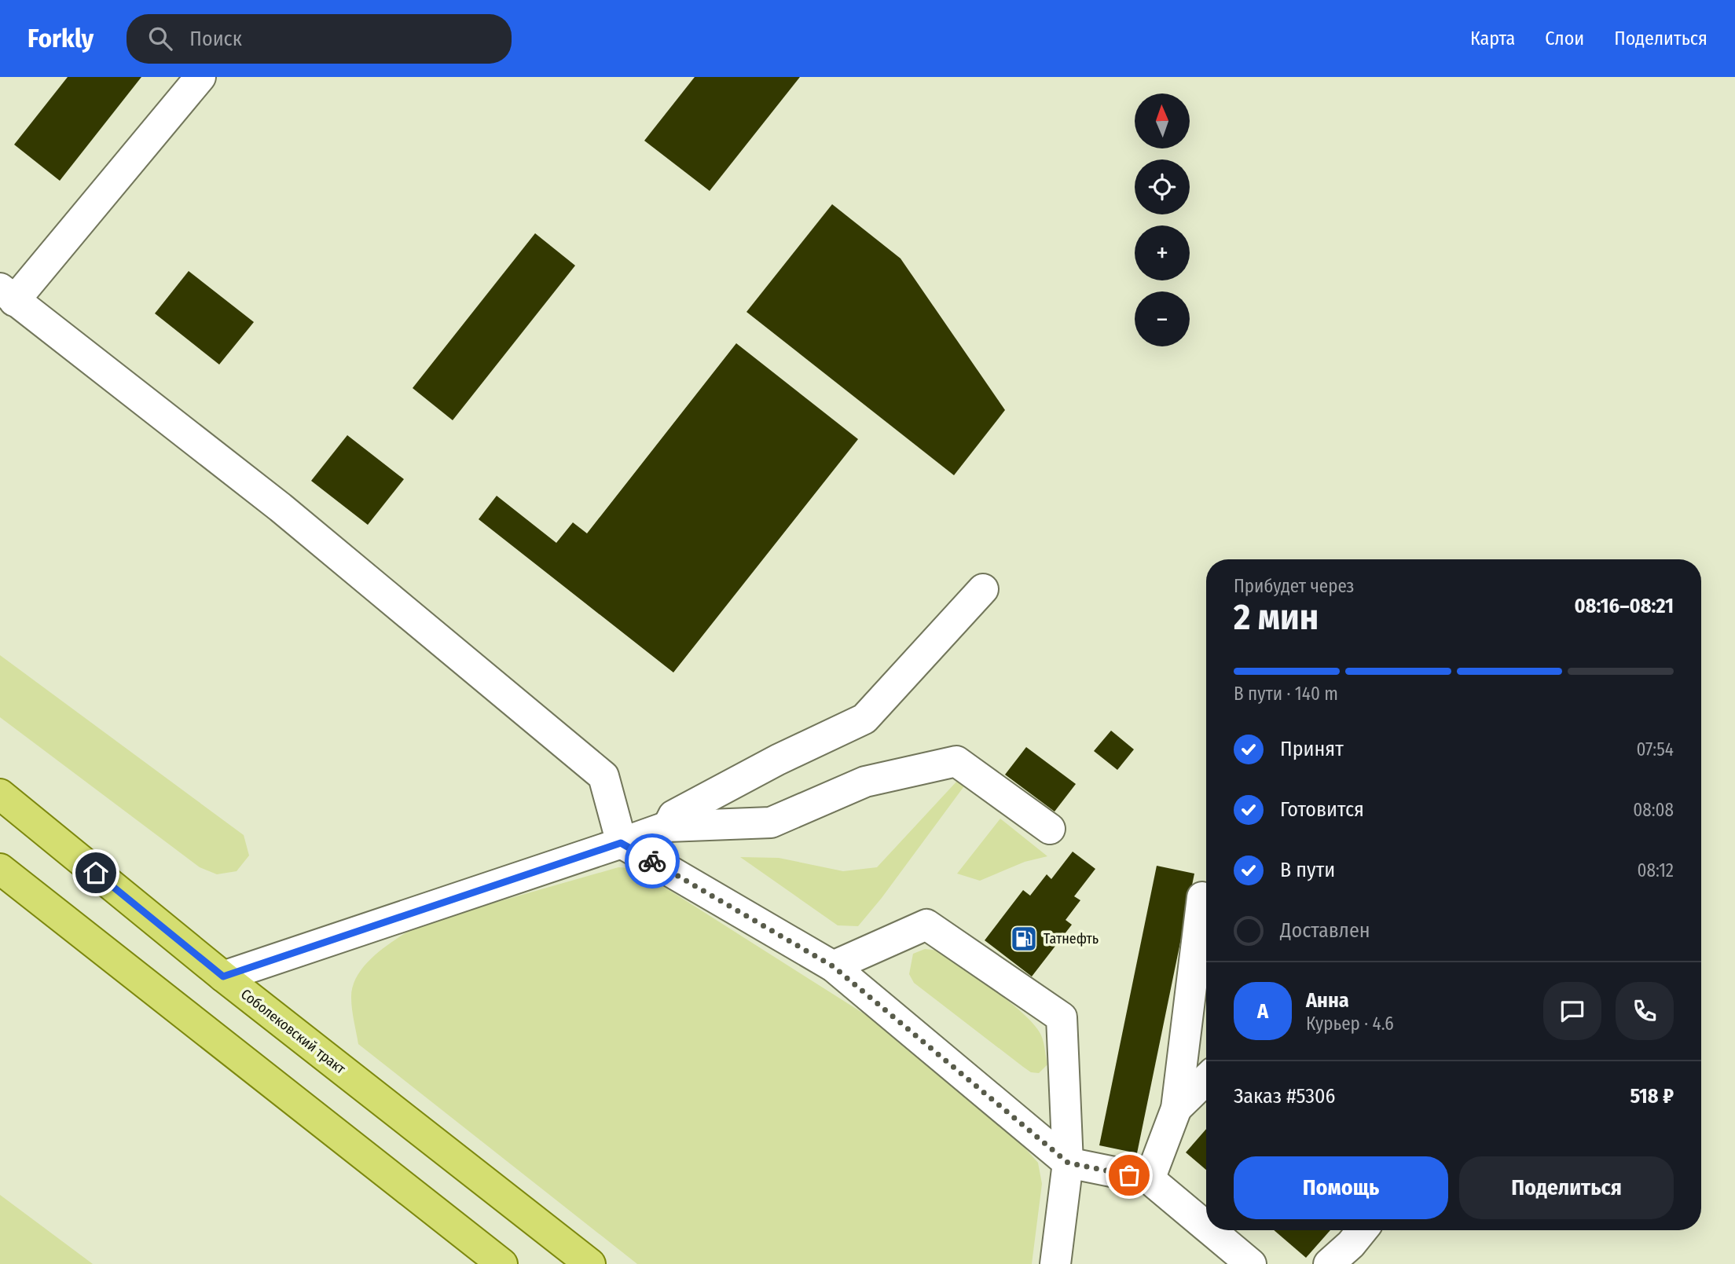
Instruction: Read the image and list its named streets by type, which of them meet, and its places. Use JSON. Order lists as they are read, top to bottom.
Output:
{
  "streets": {
    "main road": ["Соболековский тракт"]
  },
  "places": {
    "fuel station": ["Татнефть"]
  },
  "north": "top",
  "page": {
    "header": "Forkly",
    "search": "Поиск",
    "nav": ["Карта", "Слои", "Поделиться"],
    "map_buttons": ["+", "−"],
    "heading": ["2 мин", "Прибудет через", "08:16–08:21"],
    "panel": [
      "Анна",
      "Курьер · 4.6",
      "Заказ #5306",
      "518 ₽"
    ],
    "bar": "В пути · 140 m",
    "list": [
      ["Принят", "07:54"],
      ["Готовится", "08:08"],
      ["В пути", "08:12"],
      "Доставлен"
    ],
    "round": "А",
    "buttons": ["Помощь", "Поделиться"]
  }
}
